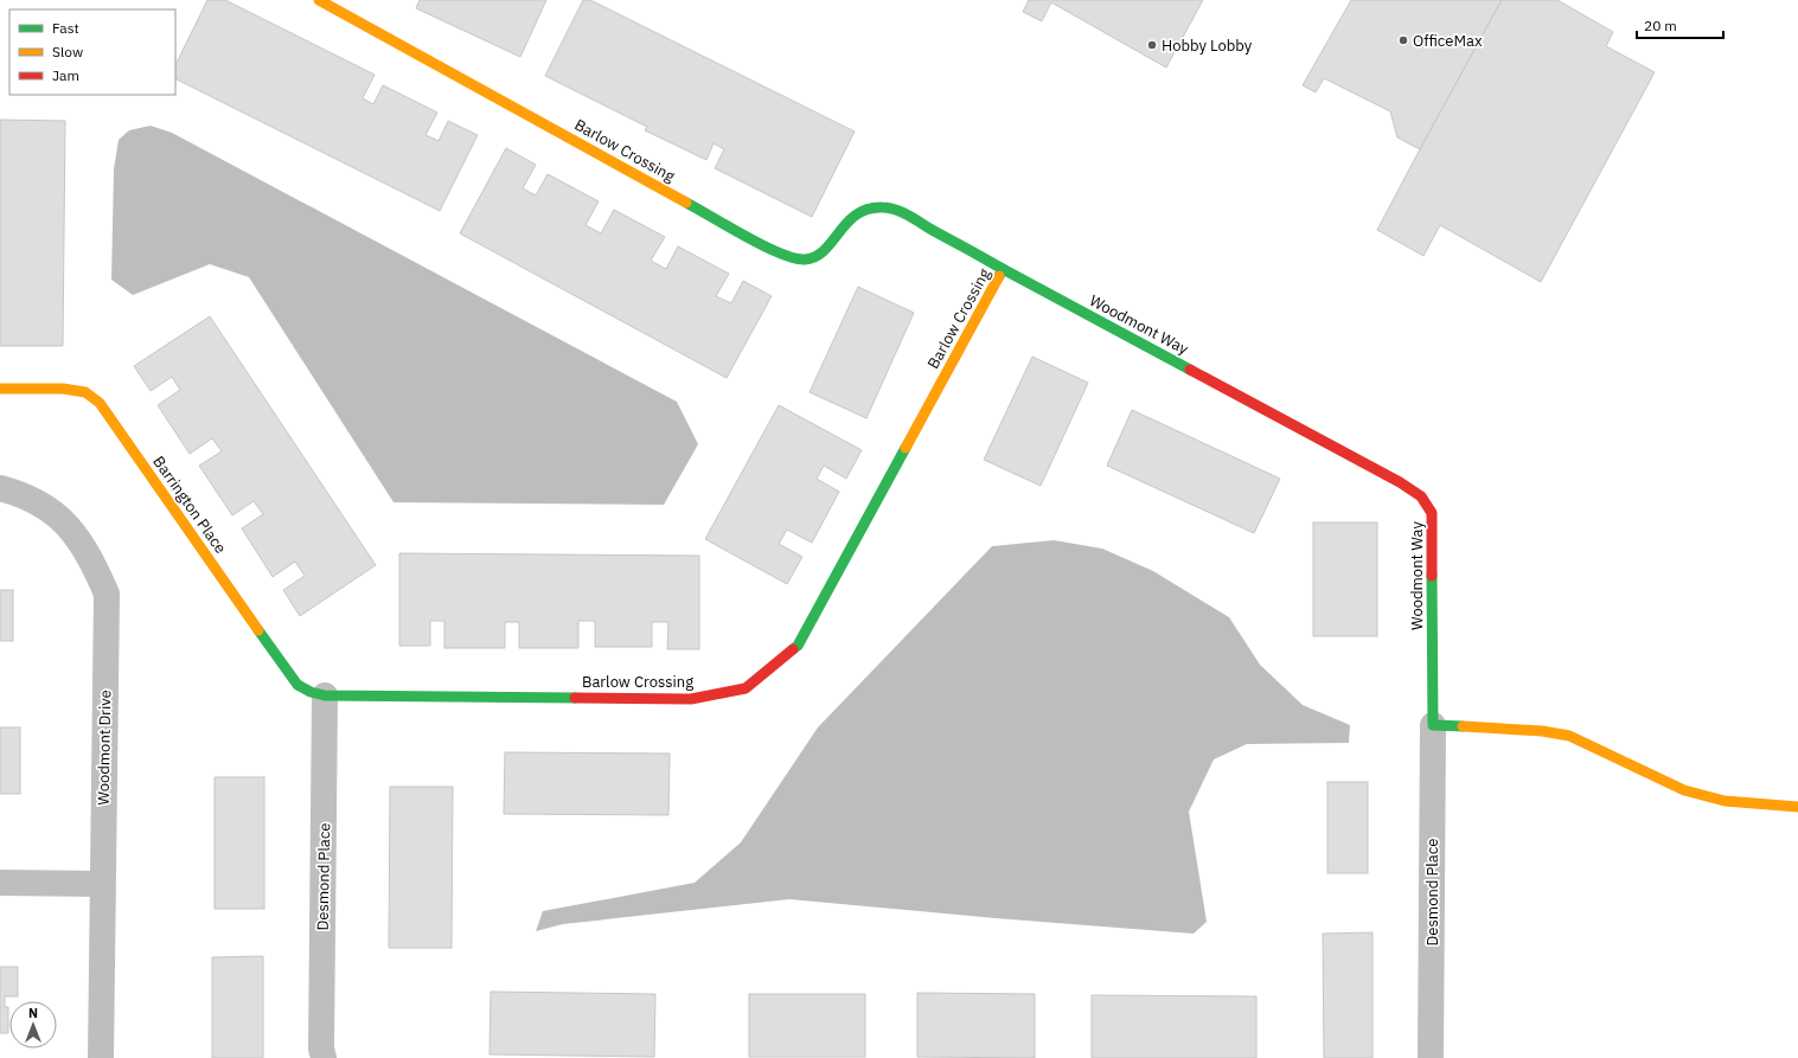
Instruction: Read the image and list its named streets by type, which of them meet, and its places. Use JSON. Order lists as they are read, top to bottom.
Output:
{
  "streets": {
    "street": [
      "Barlow Crossing",
      "Woodmont Way",
      "Barrington Place",
      "Woodmont Drive",
      "Desmond Place"
    ]
  },
  "crossings": [
    ["Barlow Crossing", "Woodmont Way"],
    ["Barlow Crossing", "Barrington Place"],
    ["Barlow Crossing", "Desmond Place"],
    ["Woodmont Way", "Desmond Place"],
    ["Barrington Place", "Desmond Place"]
  ],
  "places": ["OfficeMax", "Hobby Lobby"],
  "legend": ["Fast", "Slow", "Jam"],
  "scale_bar": "20 m",
  "north": "top"
}
